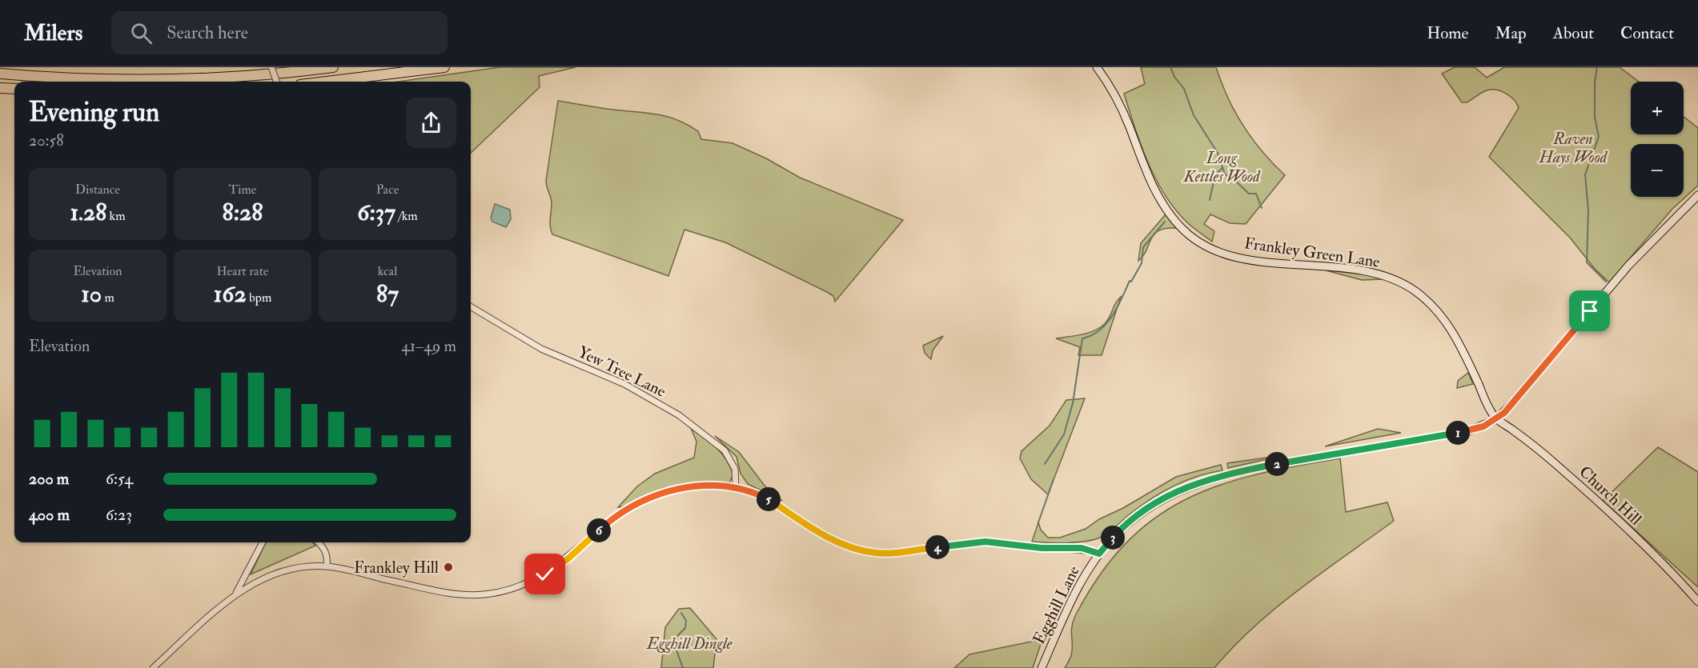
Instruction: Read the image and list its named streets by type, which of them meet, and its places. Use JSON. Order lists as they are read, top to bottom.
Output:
{
  "streets": {
    "street": [
      "Frankley Green Lane",
      "Yew Tree Lane",
      "Church Hill",
      "Egghill Lane"
    ]
  },
  "crossings": [
    ["Frankley Green Lane", "Church Hill"],
    ["Frankley Green Lane", "Egghill Lane"],
    ["Church Hill", "Egghill Lane"]
  ],
  "parks": ["Raven Hays Wood", "Long Kettles Wood", "Egghill Dingle"],
  "places": ["Frankley Hill"],
  "page": {
    "header": "Milers",
    "search": "Search here",
    "nav": [
      "Home",
      "Map",
      "About",
      "Contact"
    ],
    "map_buttons": ["+", "−"],
    "heading": ["Evening run", "20:58"],
    "stats": [
      ["Distance", "1.28 km"],
      ["Time", "8:28"],
      ["Pace", "6:37 /km"],
      ["Elevation", "10 m"],
      ["Heart rate", "162 bpm"],
      ["kcal", "87"]
    ],
    "chart": ["Elevation", "41–49 m"],
    "pins": [
      "1",
      "2",
      "5",
      "6",
      "3",
      "4"
    ],
    "list": [
      {
        "name": "200 m",
        "note": "6:54"
      },
      {
        "name": "400 m",
        "note": "6:23"
      }
    ]
  }
}
